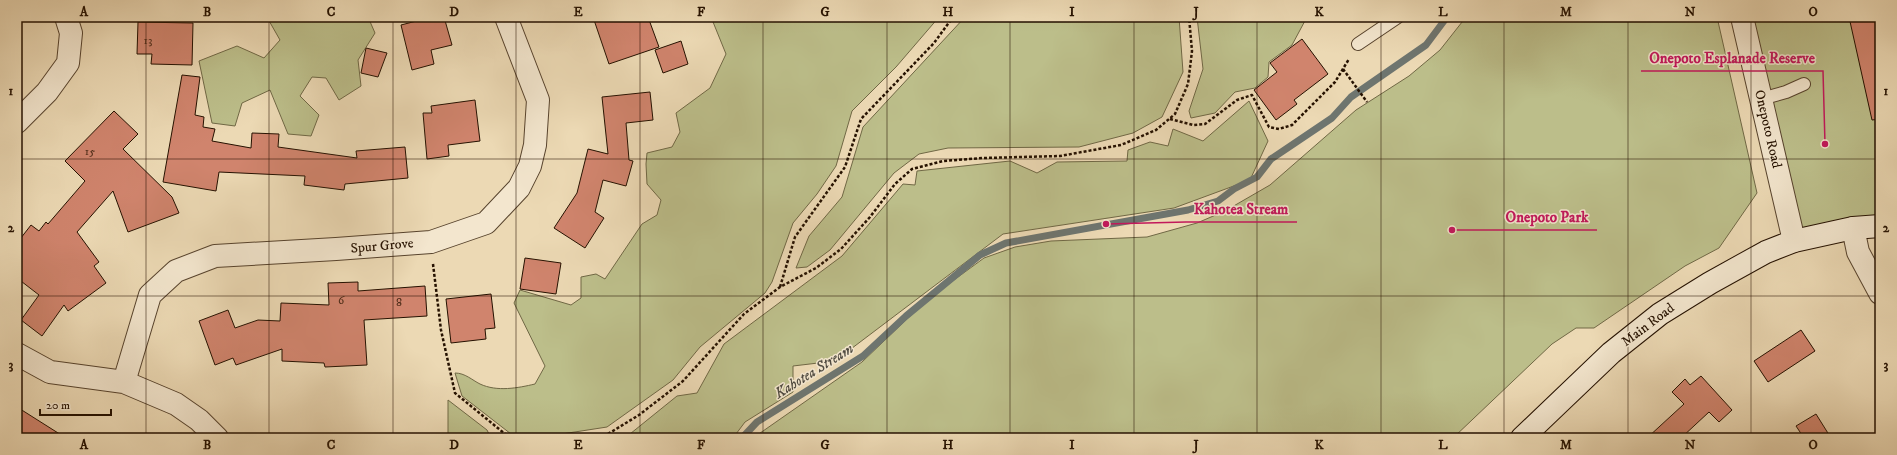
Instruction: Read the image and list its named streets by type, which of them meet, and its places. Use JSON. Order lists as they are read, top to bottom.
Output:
{
  "streets": {
    "street": ["Onepoto Road", "Spur Grove", "Main Road"]
  },
  "crossings": [
    ["Onepoto Road", "Main Road"]
  ],
  "water": ["Kahotea Stream"],
  "places": ["Onepoto Esplanade Reserve", "Kahotea Stream", "Onepoto Park"],
  "house_numbers": [
    "13",
    "15",
    "6",
    "8"
  ],
  "scale_bar": "20 m",
  "grid": {
    "columns": [
      "A",
      "B",
      "C",
      "D",
      "E",
      "F",
      "G",
      "H",
      "I",
      "J",
      "K",
      "L",
      "M",
      "N",
      "O"
    ],
    "rows": ["1", "2", "3"]
  }
}
